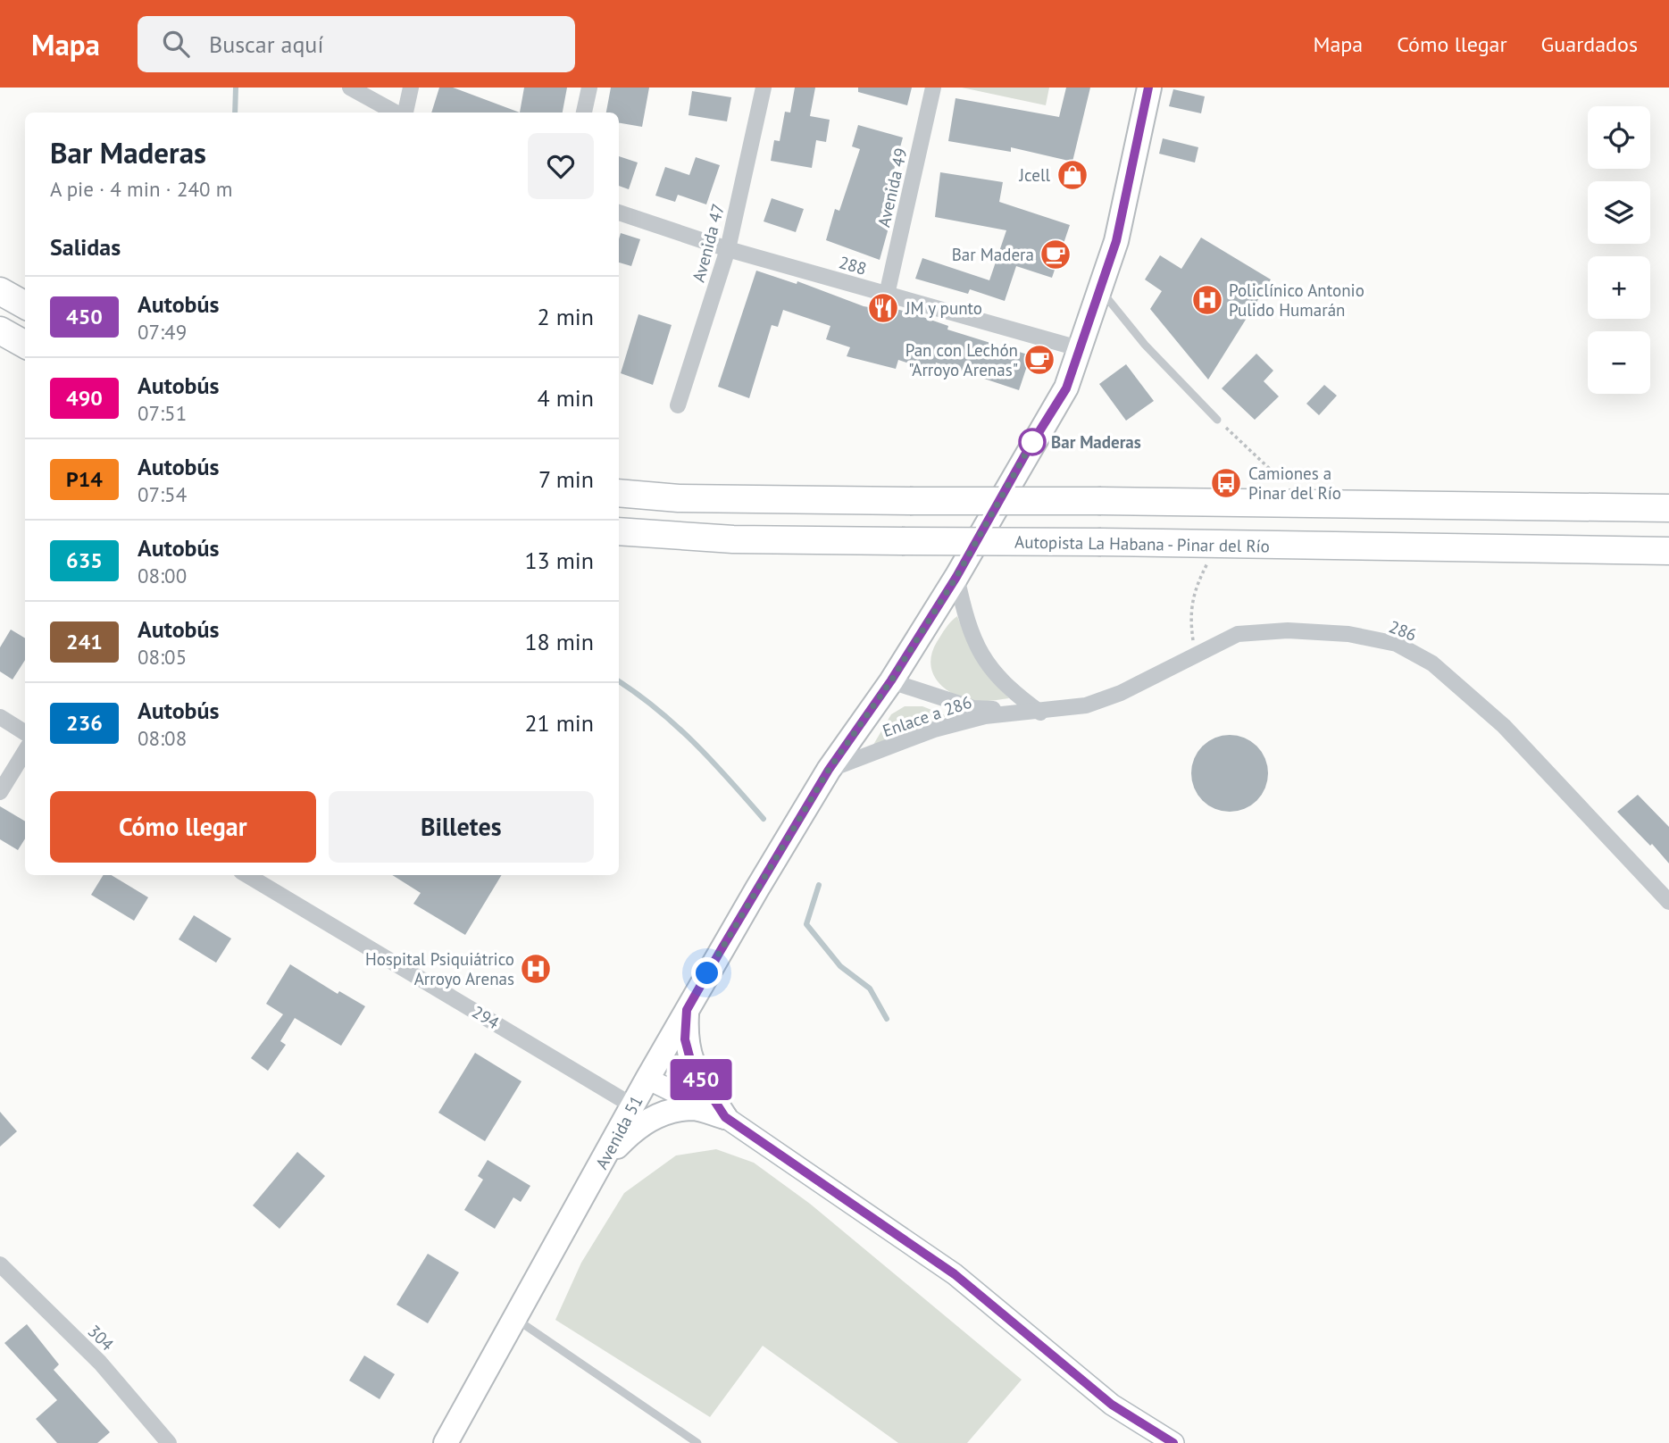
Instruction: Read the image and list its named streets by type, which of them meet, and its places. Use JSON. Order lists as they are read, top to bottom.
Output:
{
  "streets": {
    "highway": ["Autopista La Habana - Pinar del Río"],
    "main road": ["Avenida 51"],
    "street": [
      "Avenida 49",
      "Avenida 47",
      "288",
      "286",
      "Enlace a 286",
      "294",
      "304"
    ]
  },
  "crossings": [
    ["Avenida 49", "288"],
    ["Avenida 47", "288"],
    ["288", "Avenida 51"],
    ["286", "Enlace a 286"],
    ["Enlace a 286", "Avenida 51"],
    ["294", "Avenida 51"]
  ],
  "places": {
    "shop": ["Jcell"],
    "cafe": ["Bar Madera", "Pan con Lechón \"Arroyo Arenas\""],
    "hospital": ["Policlínico Antonio Pulido Humarán", "Hospital Psiquiátrico Arroyo Arenas"],
    "restaurant": ["JM y punto"],
    "other": ["Bar Maderas"],
    "bus stop": ["Camiones a Pinar del Río"]
  },
  "lines": ["bus line 450"],
  "page": {
    "header": "Mapa",
    "search": "Buscar aquí",
    "nav": ["Mapa", "Cómo llegar", "Guardados"],
    "on_map": "450",
    "map_buttons": ["+", "−"],
    "heading": [
      ["Bar Maderas", "A pie · 4 min · 240 m"],
      "Salidas"
    ],
    "list": [
      {
        "mark": "450",
        "name": "Autobús",
        "note": "07:49",
        "value": "2 min"
      },
      {
        "mark": "490",
        "name": "Autobús",
        "note": "07:51",
        "value": "4 min"
      },
      {
        "mark": "P14",
        "name": "Autobús",
        "note": "07:54",
        "value": "7 min"
      },
      {
        "mark": "635",
        "name": "Autobús",
        "note": "08:00",
        "value": "13 min"
      },
      {
        "mark": "241",
        "name": "Autobús",
        "note": "08:05",
        "value": "18 min"
      },
      {
        "mark": "236",
        "name": "Autobús",
        "note": "08:08",
        "value": "21 min"
      }
    ],
    "buttons": ["Cómo llegar", "Billetes"]
  }
}
